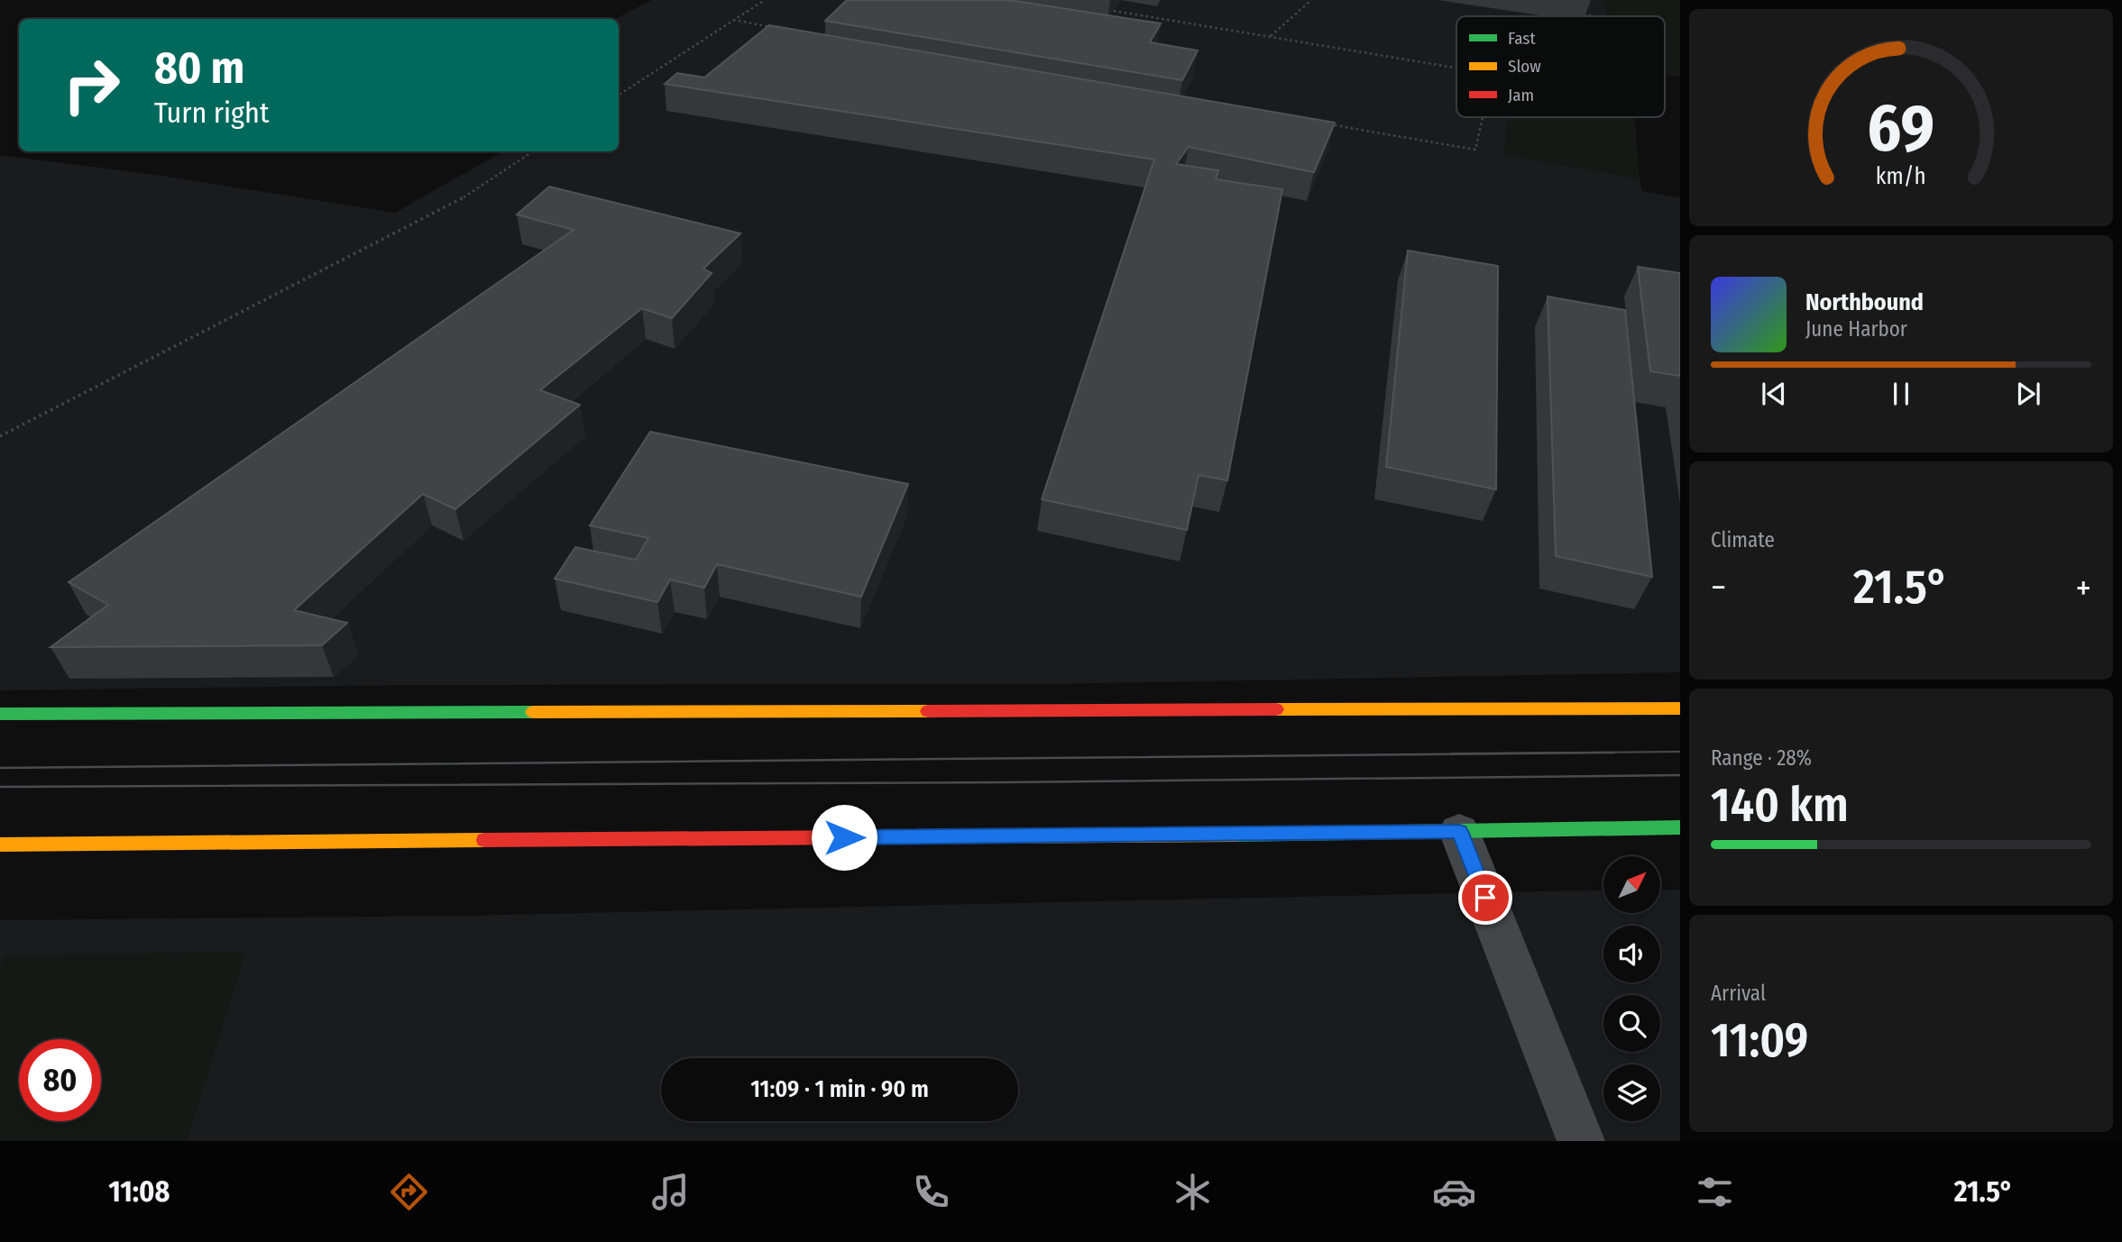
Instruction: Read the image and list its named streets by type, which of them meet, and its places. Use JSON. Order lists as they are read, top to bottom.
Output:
{
  "legend": ["Fast", "Slow", "Jam"],
  "north": "top right",
  "page": {
    "turn": ["80 m", "Turn right"],
    "song": ["Northbound", "June Harbor"],
    "tile": [
      "Climate",
      ["Range · 28%", "140 km"],
      ["Arrival", "11:09"]
    ],
    "heat": ["−", "21.5°", "+"],
    "limit": "80",
    "trip": "11:09 · 1 min · 90 m",
    "tabs": ["11:08", "21.5°"],
    "gauge": ["69", "km/h"]
  }
}
